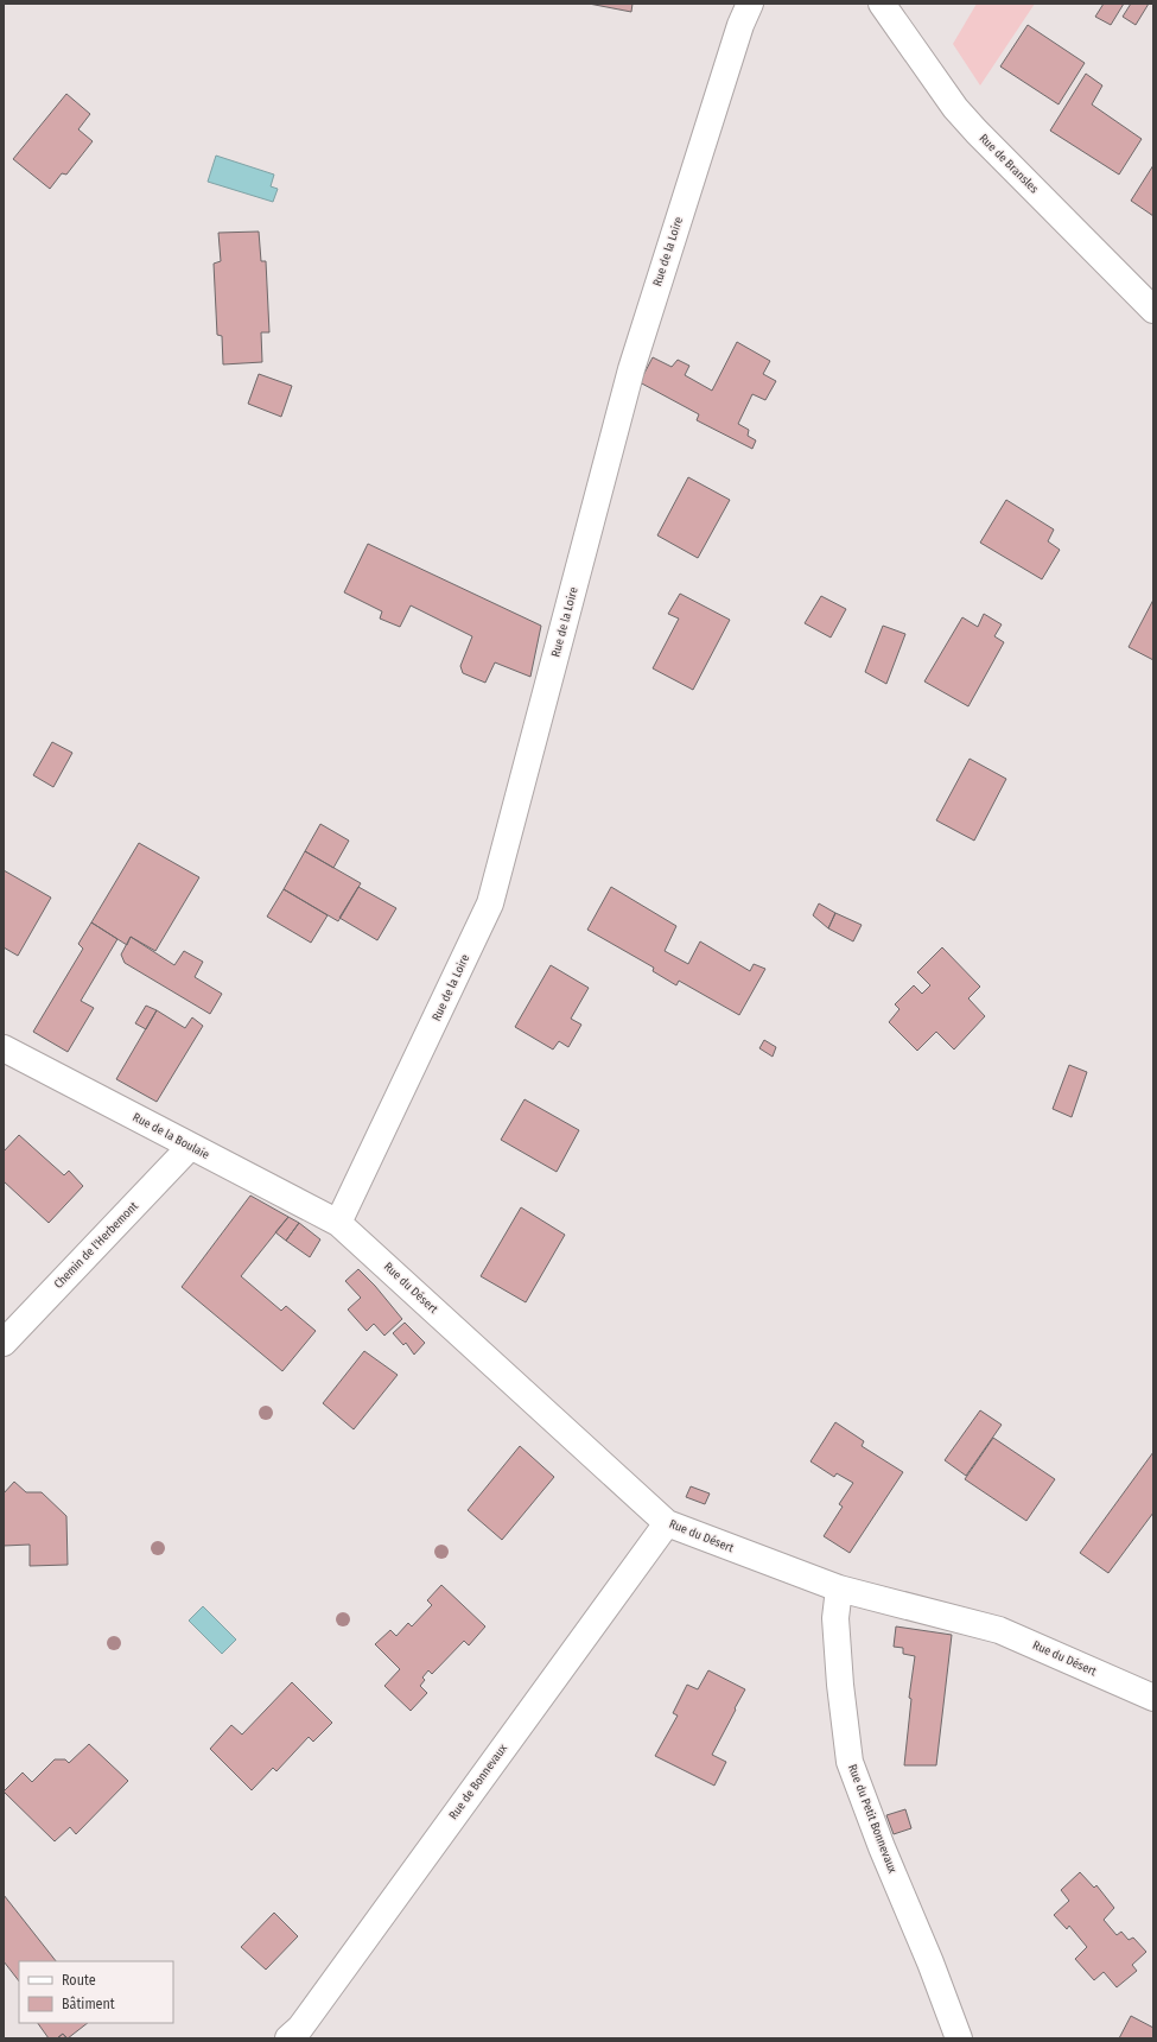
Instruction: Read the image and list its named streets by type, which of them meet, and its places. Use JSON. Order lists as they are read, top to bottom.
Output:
{
  "streets": {
    "street": [
      "Rue de Bransles",
      "Rue de la Loire",
      "Rue de la Boulaie",
      "Chemin de l'Herbemont",
      "Rue du Désert",
      "Rue de Bonnevaux",
      "Rue du Petit Bonnevaux"
    ]
  },
  "crossings": [
    ["Rue de la Loire", "Rue de la Boulaie"],
    ["Rue de la Loire", "Rue du Désert"],
    ["Rue de la Boulaie", "Chemin de l'Herbemont"],
    ["Rue de la Boulaie", "Rue du Désert"],
    ["Rue du Désert", "Rue de Bonnevaux"],
    ["Rue du Désert", "Rue du Petit Bonnevaux"]
  ],
  "legend": ["Route", "Bâtiment"]
}
